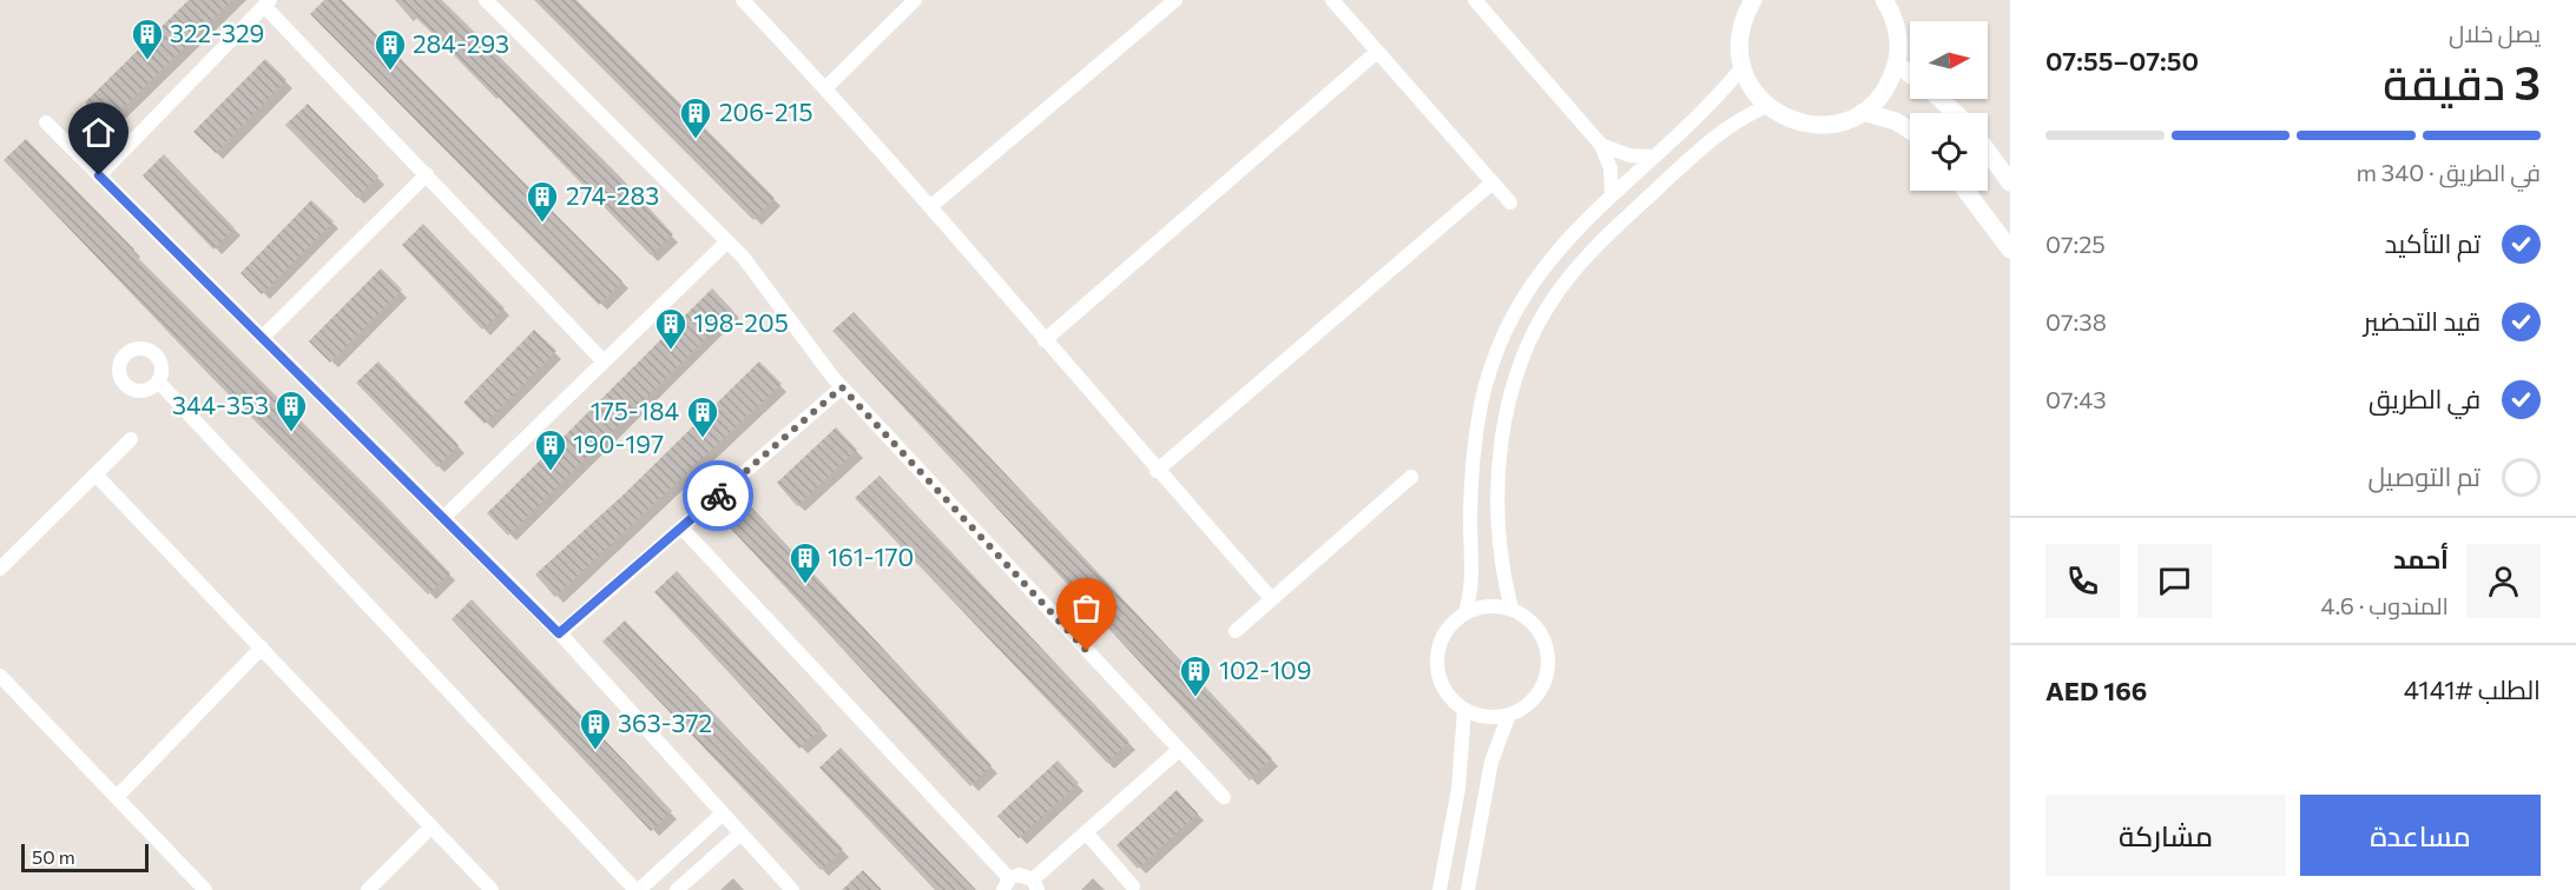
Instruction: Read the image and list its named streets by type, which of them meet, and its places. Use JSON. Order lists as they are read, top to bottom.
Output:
{
  "places": {
    "building": [
      "322-329",
      "284-293",
      "206-215",
      "274-283",
      "198-205",
      "344-353",
      "175-184",
      "190-197",
      "161-170",
      "102-109",
      "363-372"
    ]
  },
  "scale_bar": "50 m",
  "north": "right",
  "page": {
    "heading": ["3 دقيقة", "يصل خلال", "07:50–07:55"],
    "panel": [
      "أحمد",
      "المندوب · 4.6",
      "الطلب #4141",
      "AED 166"
    ],
    "bar": "في الطريق · 340 m",
    "list": [
      ["تم التأكيد", "07:25"],
      ["قيد التحضير", "07:38"],
      ["في الطريق", "07:43"],
      "تم التوصيل"
    ],
    "buttons": ["مساعدة", "مشاركة"],
    "scale": "50 m"
  }
}
